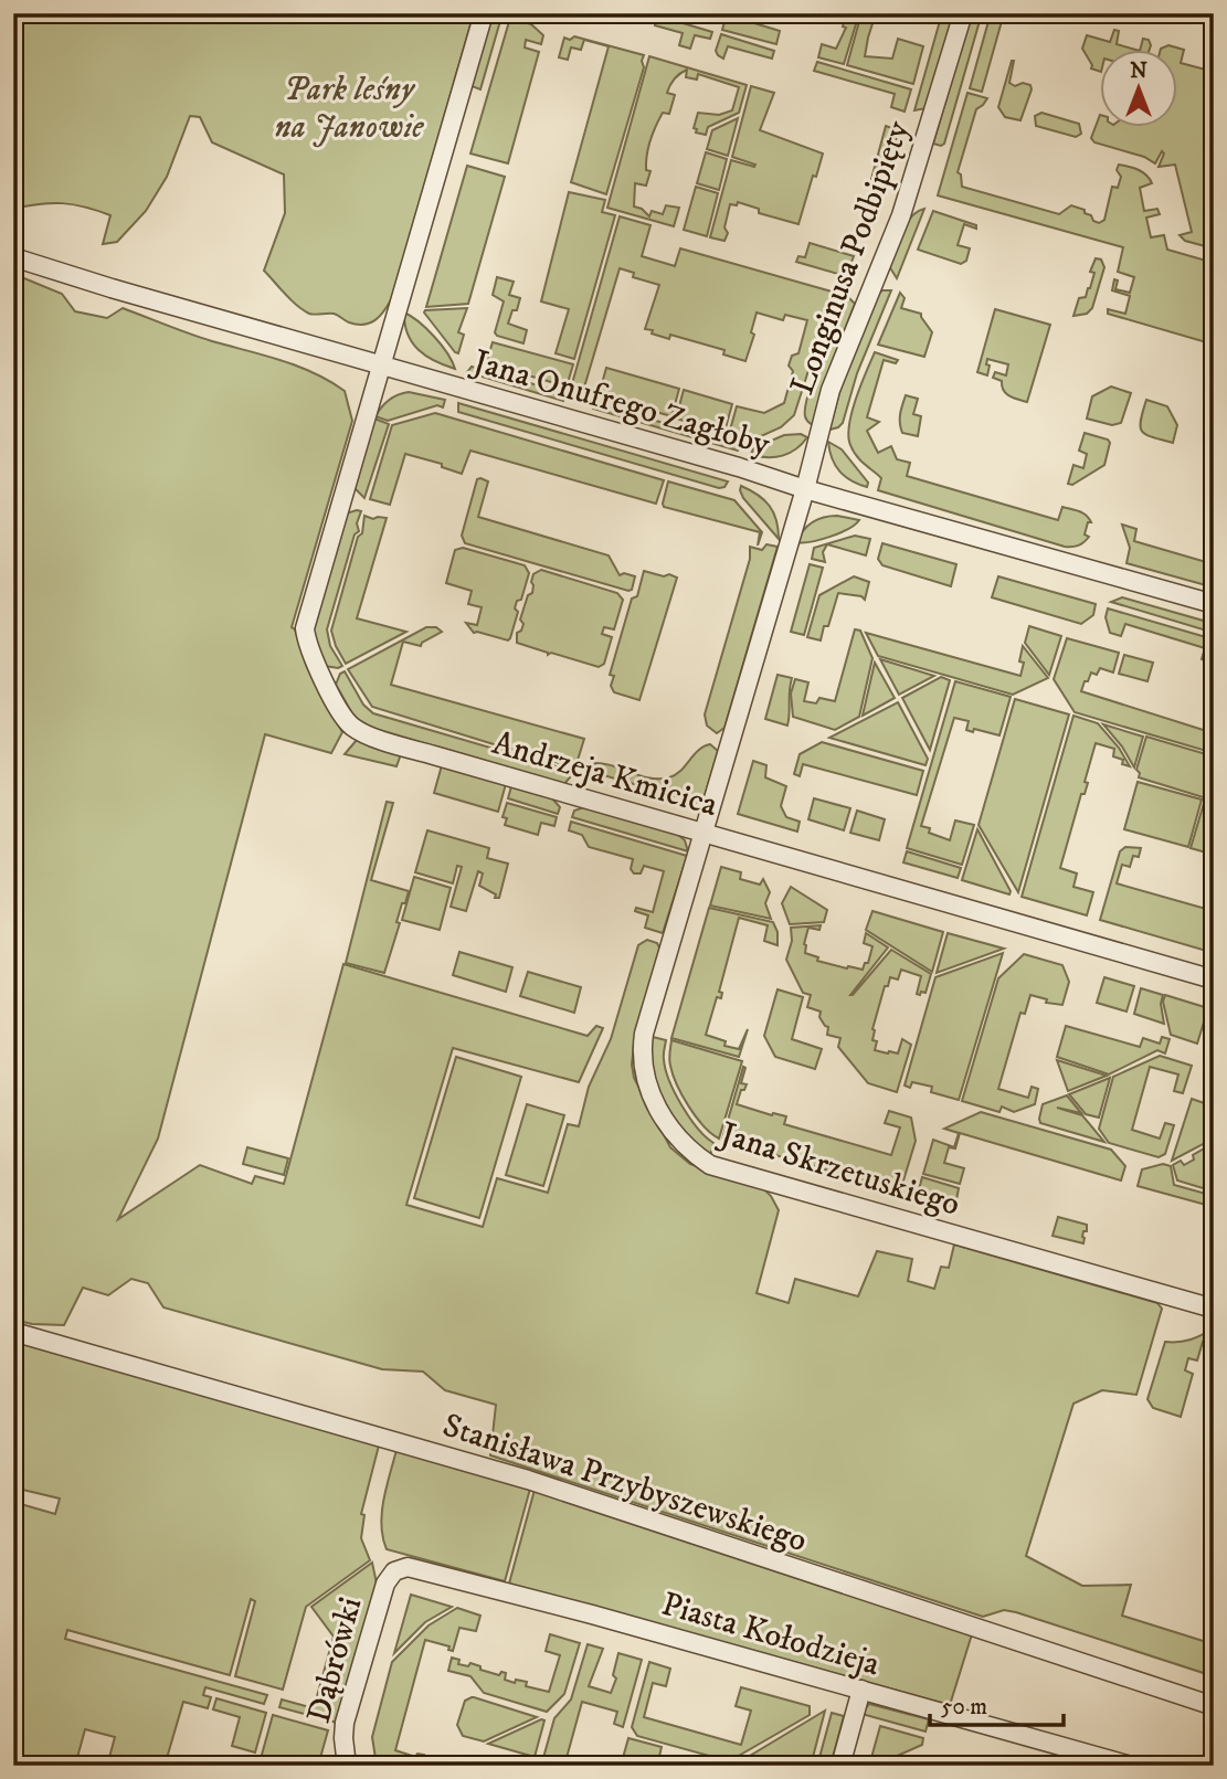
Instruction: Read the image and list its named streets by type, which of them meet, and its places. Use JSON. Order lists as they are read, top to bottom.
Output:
{
  "streets": {
    "street": [
      "Longinusa Podbipięty",
      "Jana Onufrego Zagłoby",
      "Andrzeja Kmicica",
      "Jana Skrzetuskiego",
      "Stanisława Przybyszewskiego",
      "Piasta Kołodzieja",
      "Dąbrówki"
    ]
  },
  "crossings": [
    ["Longinusa Podbipięty", "Jana Onufrego Zagłoby"],
    ["Longinusa Podbipięty", "Andrzeja Kmicica"],
    ["Longinusa Podbipięty", "Jana Skrzetuskiego"],
    ["Jana Onufrego Zagłoby", "Andrzeja Kmicica"],
    ["Andrzeja Kmicica", "Jana Skrzetuskiego"],
    ["Piasta Kołodzieja", "Dąbrówki"]
  ],
  "parks": ["Park leśny na Janowie"],
  "scale_bar": "50 m",
  "north": "top"
}
